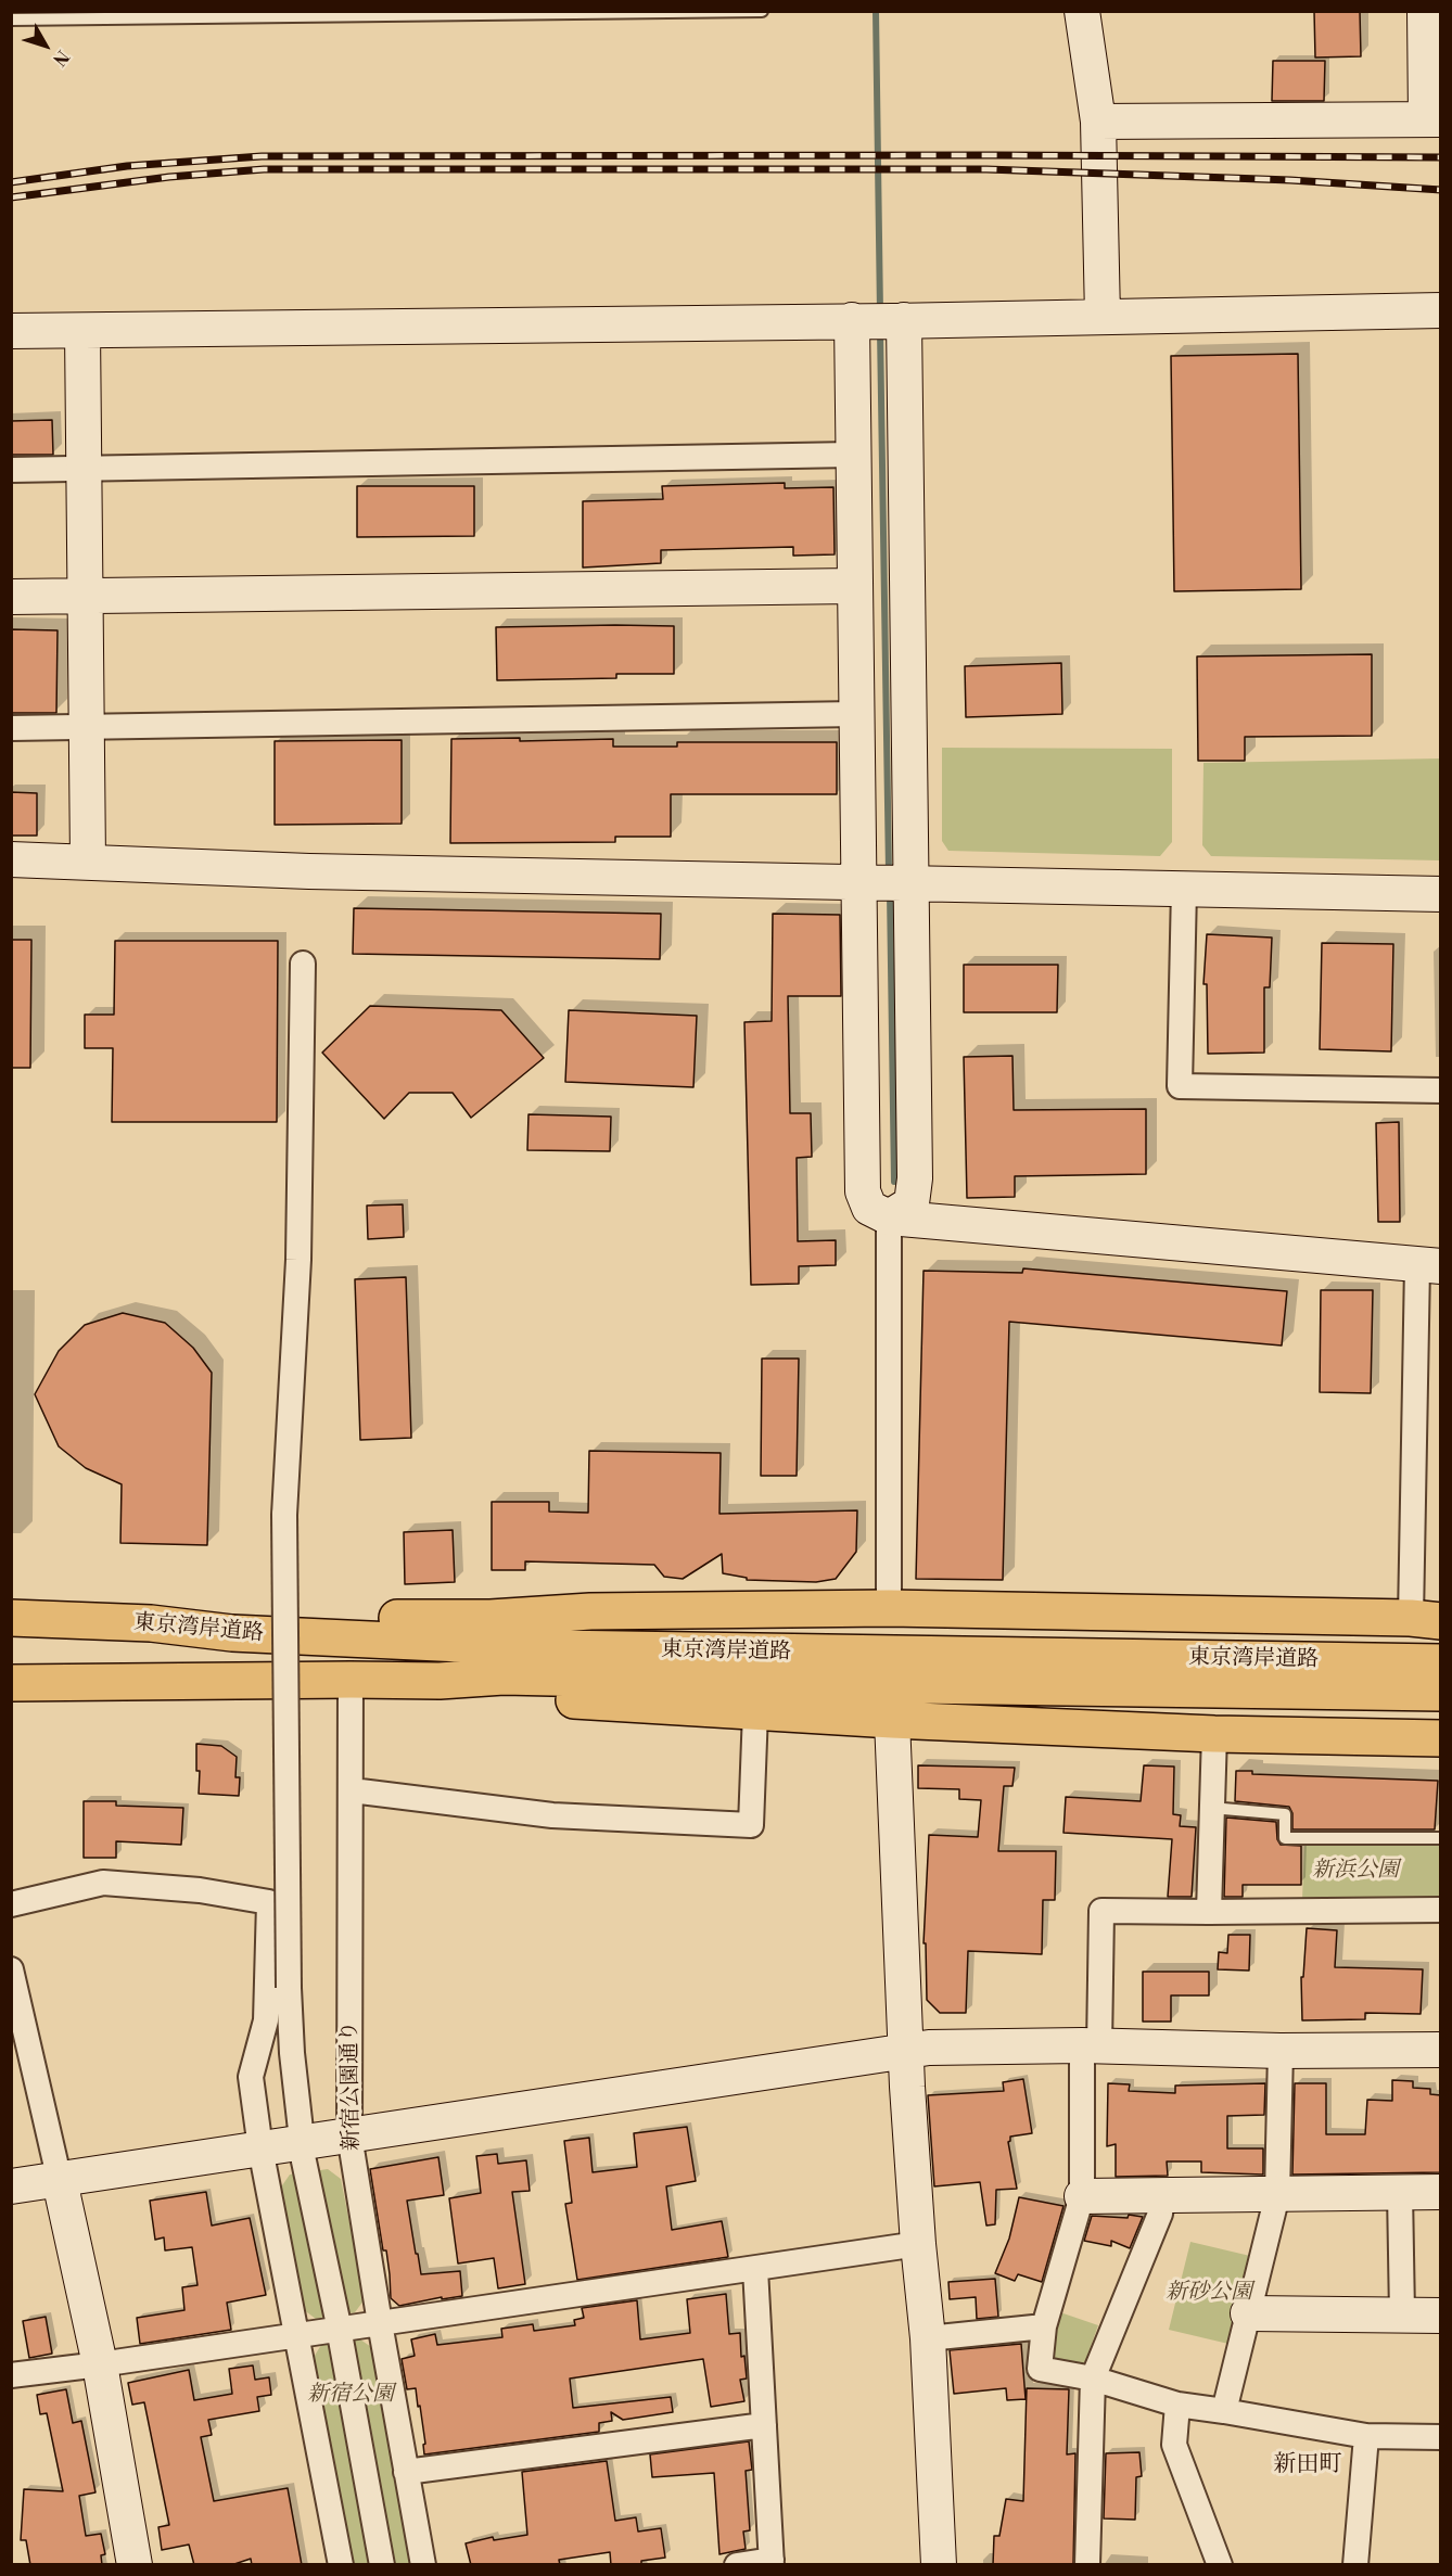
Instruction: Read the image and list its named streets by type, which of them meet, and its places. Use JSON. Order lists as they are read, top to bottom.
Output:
{
  "streets": {
    "highway": ["東京湾岸道路"],
    "street": ["新宿公園通り"]
  },
  "crossings": [
    ["東京湾岸道路", "新宿公園通り"]
  ],
  "districts": ["新田町"],
  "parks": ["新浜公園", "新砂公園", "新宿公園"],
  "north": "bottom right"
}
